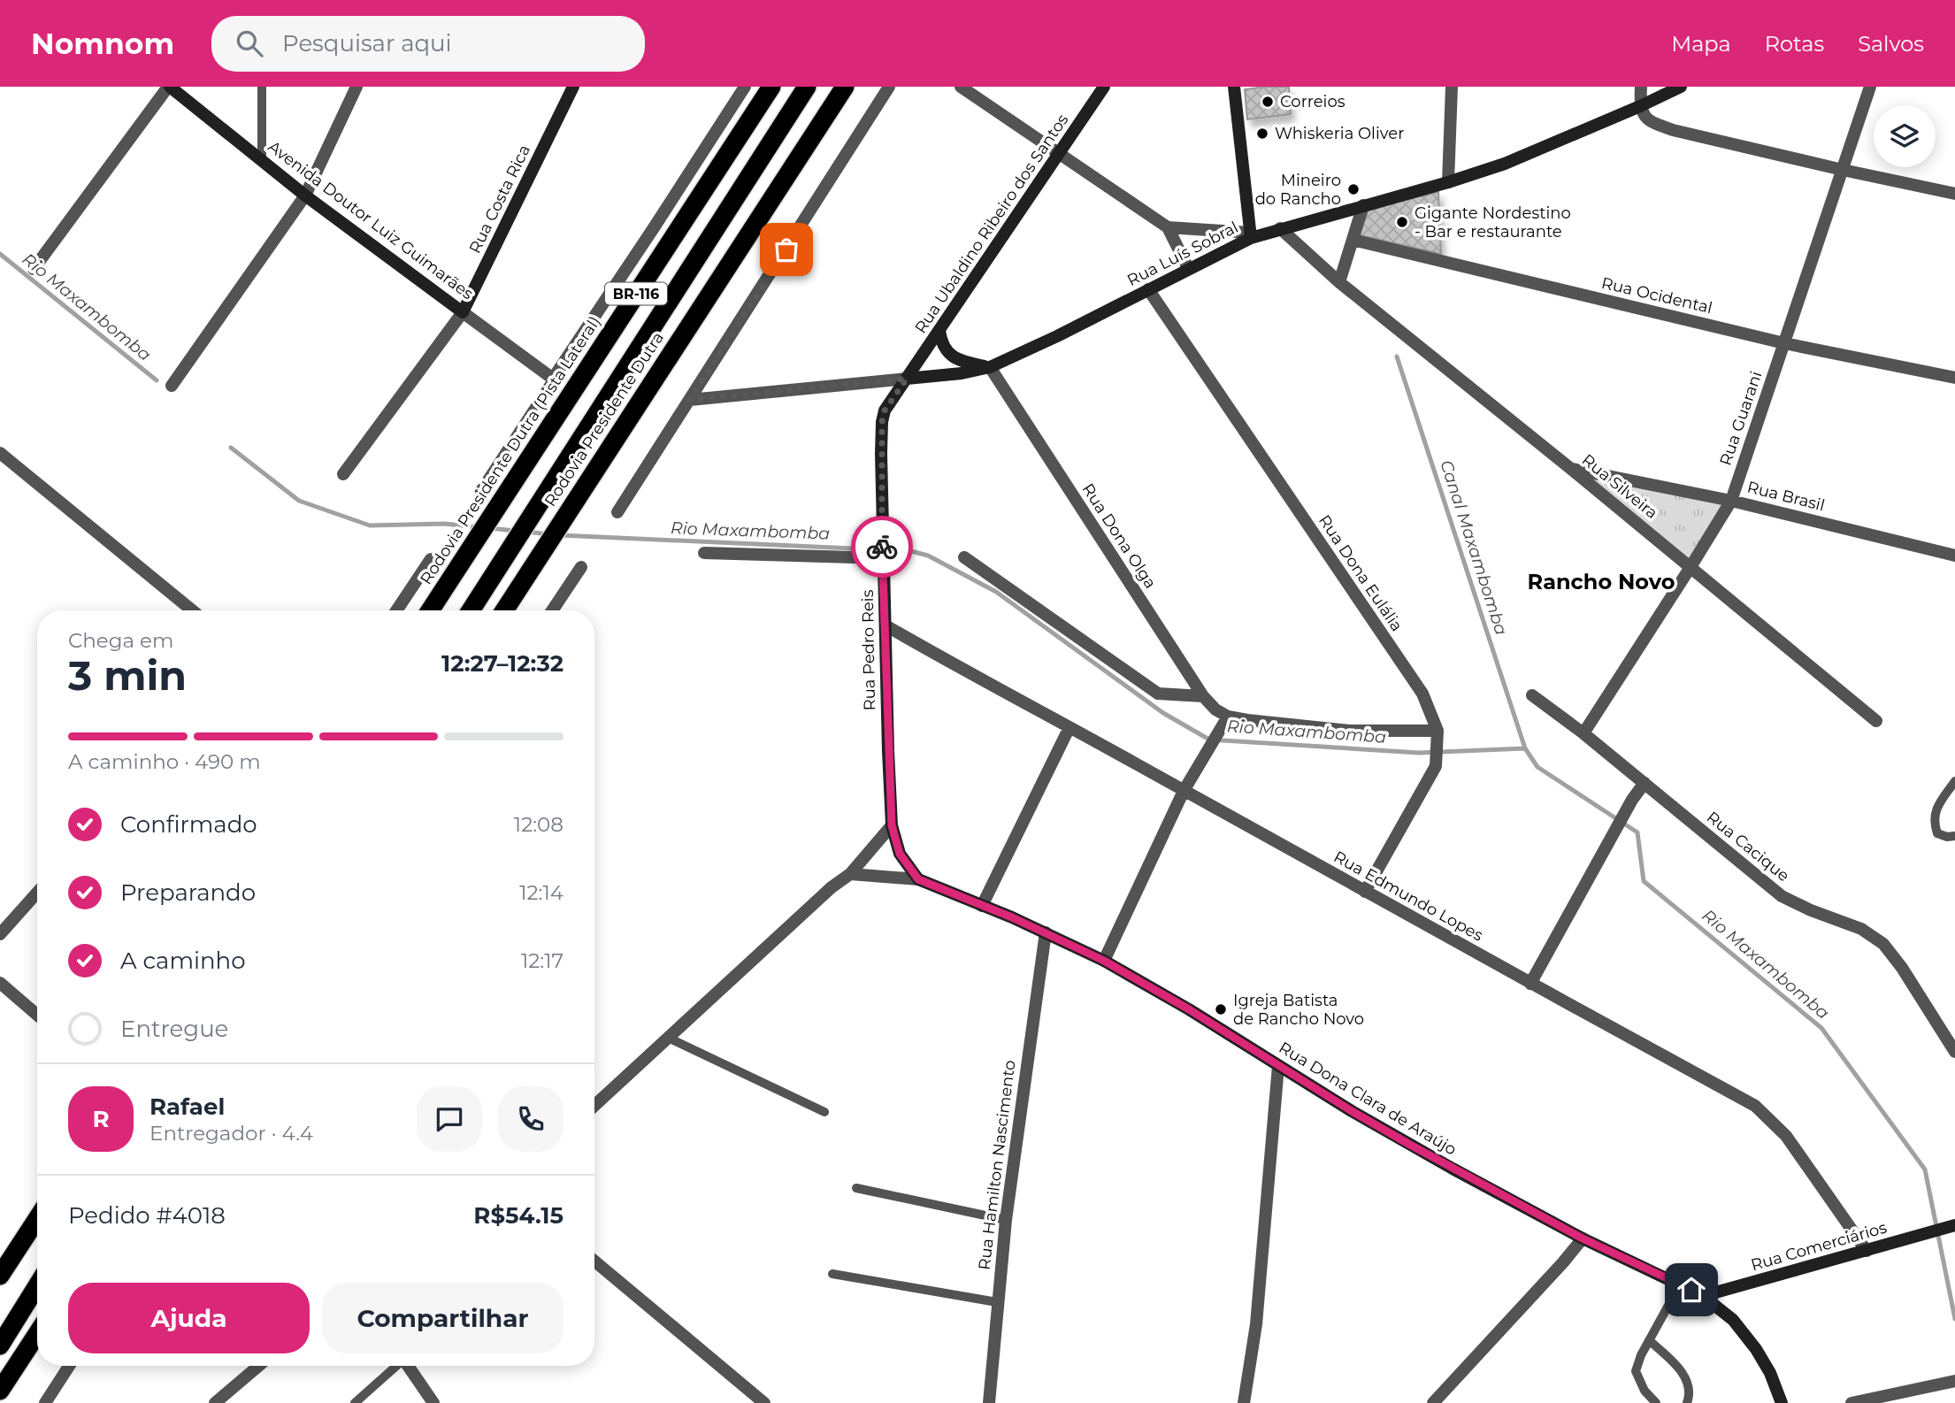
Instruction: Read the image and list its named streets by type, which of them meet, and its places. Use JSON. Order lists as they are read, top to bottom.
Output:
{
  "streets": {
    "highway": ["BR-116", "Rodovia Presidente Dutra", "Rodovia Presidente Dutra (Pista Lateral)"],
    "main road": [
      "Rua Costa Rica",
      "Avenida Doutor Luiz Guimarães",
      "Rua Ubaldino Ribeiro dos Santos",
      "Rua Luís Sobral",
      "Rua Pedro Reis",
      "Rua Dona Clara de Araújo",
      "Rua Comerciários"
    ],
    "street": [
      "Rua Ocidental",
      "Rua Guarani",
      "Rua Silveira",
      "Rua Brasil",
      "Rua Dona Olga",
      "Rua Dona Eulália",
      "Rua Cacique",
      "Rua Edmundo Lopes",
      "Rua Hamilton Nascimento"
    ]
  },
  "crossings": [
    ["Rua Costa Rica", "Avenida Doutor Luiz Guimarães"],
    ["Rua Ubaldino Ribeiro dos Santos", "Rua Luís Sobral"],
    ["Rua Ubaldino Ribeiro dos Santos", "Rua Pedro Reis"],
    ["Rua Luís Sobral", "Rua Silveira"],
    ["Rua Luís Sobral", "Rua Dona Olga"],
    ["Rua Luís Sobral", "Rua Dona Eulália"],
    ["Rua Luís Sobral", "Rua Pedro Reis"],
    ["Rua Ocidental", "Rua Guarani"],
    ["Rua Guarani", "Rua Silveira"],
    ["Rua Guarani", "Rua Brasil"],
    ["Rua Guarani", "Rua Cacique"],
    ["Rua Silveira", "Rua Brasil"],
    ["Rua Dona Eulália", "Rua Edmundo Lopes"],
    ["Rua Pedro Reis", "Rua Edmundo Lopes"],
    ["Rua Edmundo Lopes", "Rua Comerciários"],
    ["Rua Dona Clara de Araújo", "Rua Hamilton Nascimento"],
    ["Rua Dona Clara de Araújo", "Rua Comerciários"]
  ],
  "districts": ["Rancho Novo"],
  "water": ["Rio Maxambomba", "Canal Maxambomba"],
  "places": [
    "Correios",
    "Whiskeria Oliver",
    "Mineiro do Rancho",
    "Gigante Nordestino - Bar e restaurante",
    "Igreja Batista de Rancho Novo"
  ],
  "page": {
    "header": "Nomnom",
    "search": "Pesquisar aqui",
    "nav": ["Mapa", "Rotas", "Salvos"],
    "heading": ["3 min", "Chega em", "12:27–12:32"],
    "panel": [
      "Rafael",
      "Entregador · 4.4",
      "Pedido #4018",
      "R$54.15"
    ],
    "bar": "A caminho · 490 m",
    "list": [
      ["Confirmado", "12:08"],
      ["Preparando", "12:14"],
      ["A caminho", "12:17"],
      "Entregue"
    ],
    "round": "R",
    "buttons": ["Ajuda", "Compartilhar"]
  }
}
